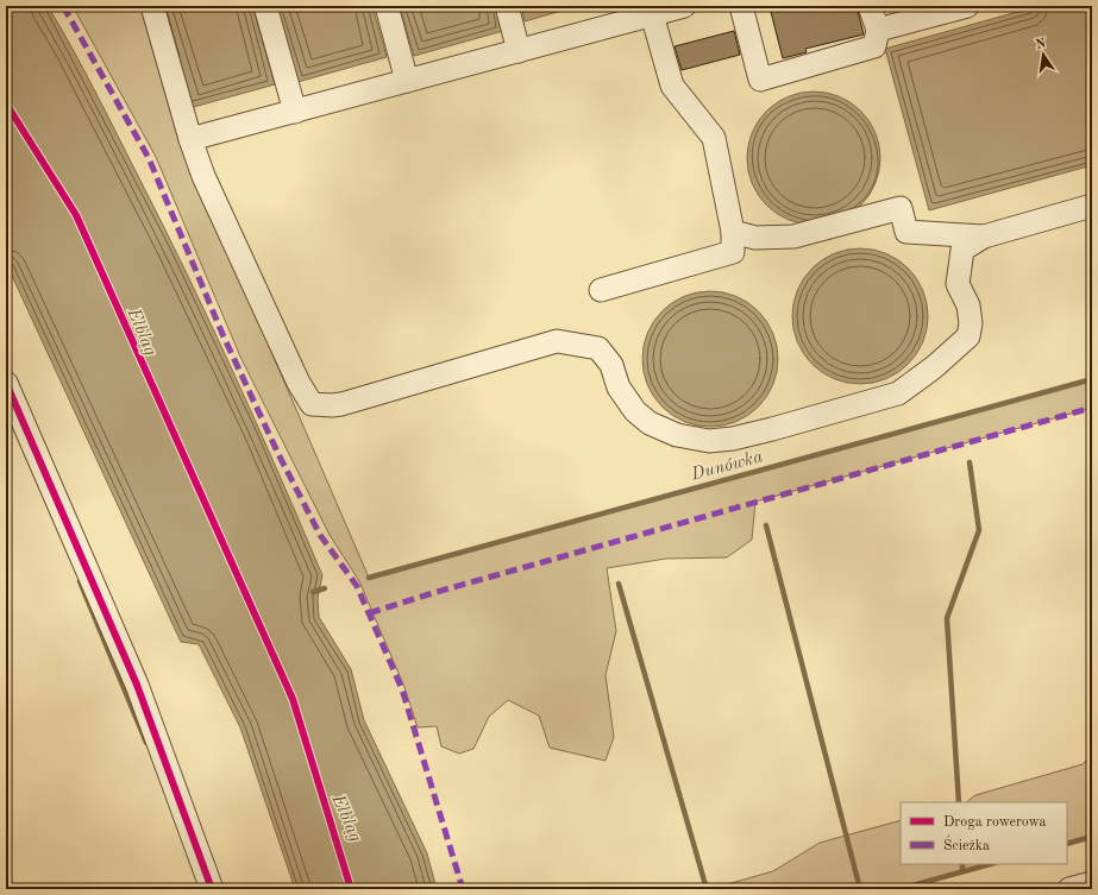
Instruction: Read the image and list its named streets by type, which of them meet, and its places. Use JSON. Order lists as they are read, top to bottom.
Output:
{
  "water": ["Elbląg", "Dunówka"],
  "legend": ["Droga rowerowa", "Ścieżka"],
  "north": "top"
}
